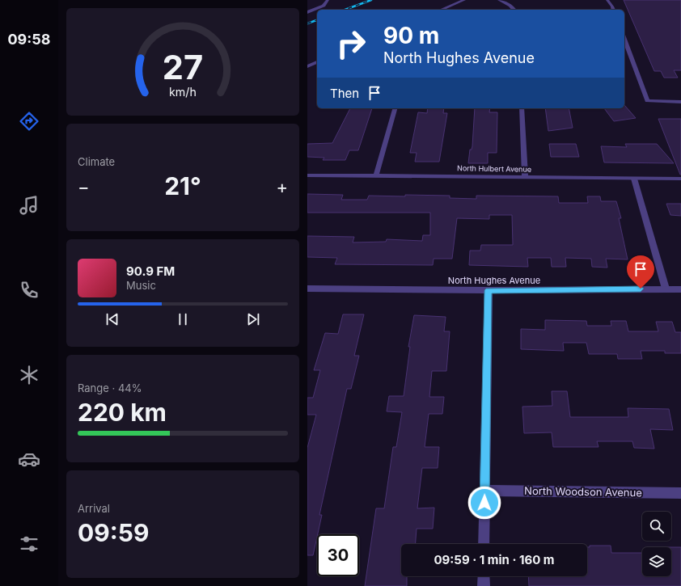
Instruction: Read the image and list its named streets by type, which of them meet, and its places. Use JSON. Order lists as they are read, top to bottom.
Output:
{
  "streets": {
    "street": ["North Hulbert Avenue", "North Hughes Avenue", "North Woodson Avenue"]
  },
  "page": {
    "tabs": "09:58",
    "turn": ["90 m", "North Hughes Avenue"],
    "then": "Then",
    "tile": [
      "Climate",
      ["Range · 44%", "220 km"],
      ["Arrival", "09:59"]
    ],
    "heat": ["−", "21°", "+"],
    "song": ["90.9 FM", "Music"],
    "limit": "30",
    "trip": "09:59 · 1 min · 160 m",
    "gauge": ["27", "km/h"]
  }
}
